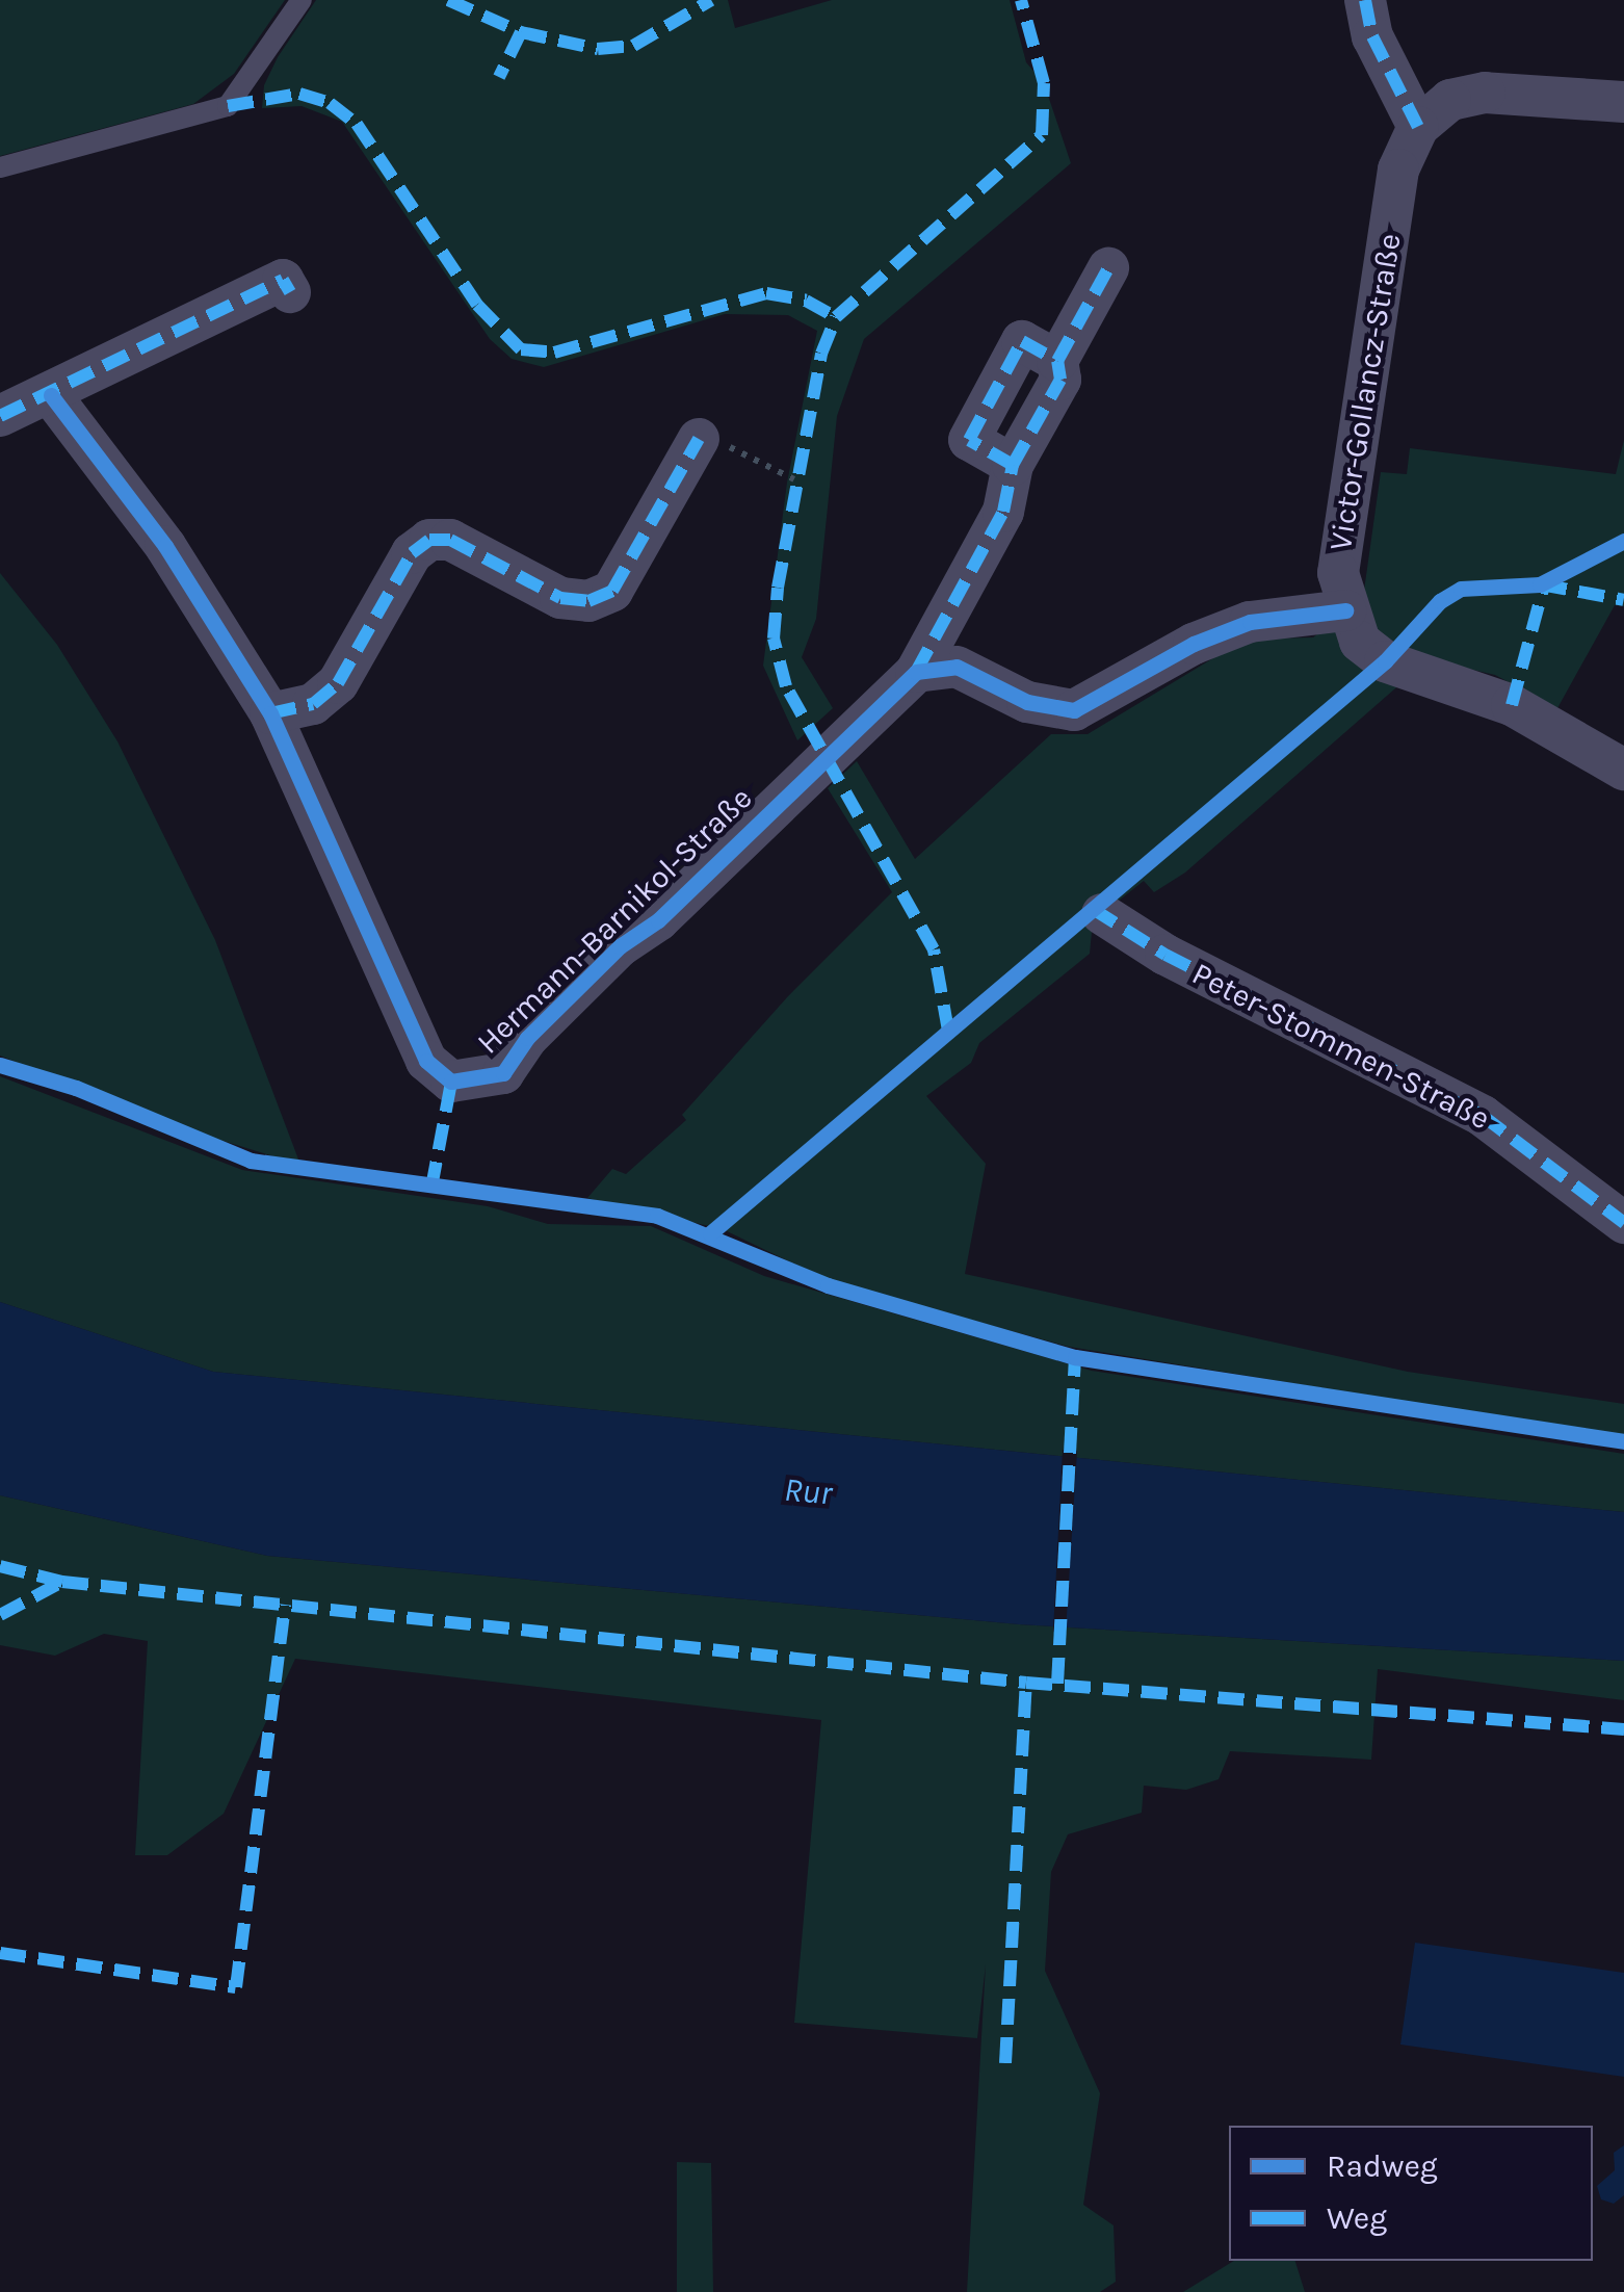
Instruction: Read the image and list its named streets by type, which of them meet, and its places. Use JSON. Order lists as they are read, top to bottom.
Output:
{
  "streets": {
    "street": ["Victor-Gollancz-Straße", "Hermann-Barnikol-Straße", "Peter-Stommen-Straße"]
  },
  "water": ["Rur"],
  "legend": ["Radweg", "Weg"]
}
